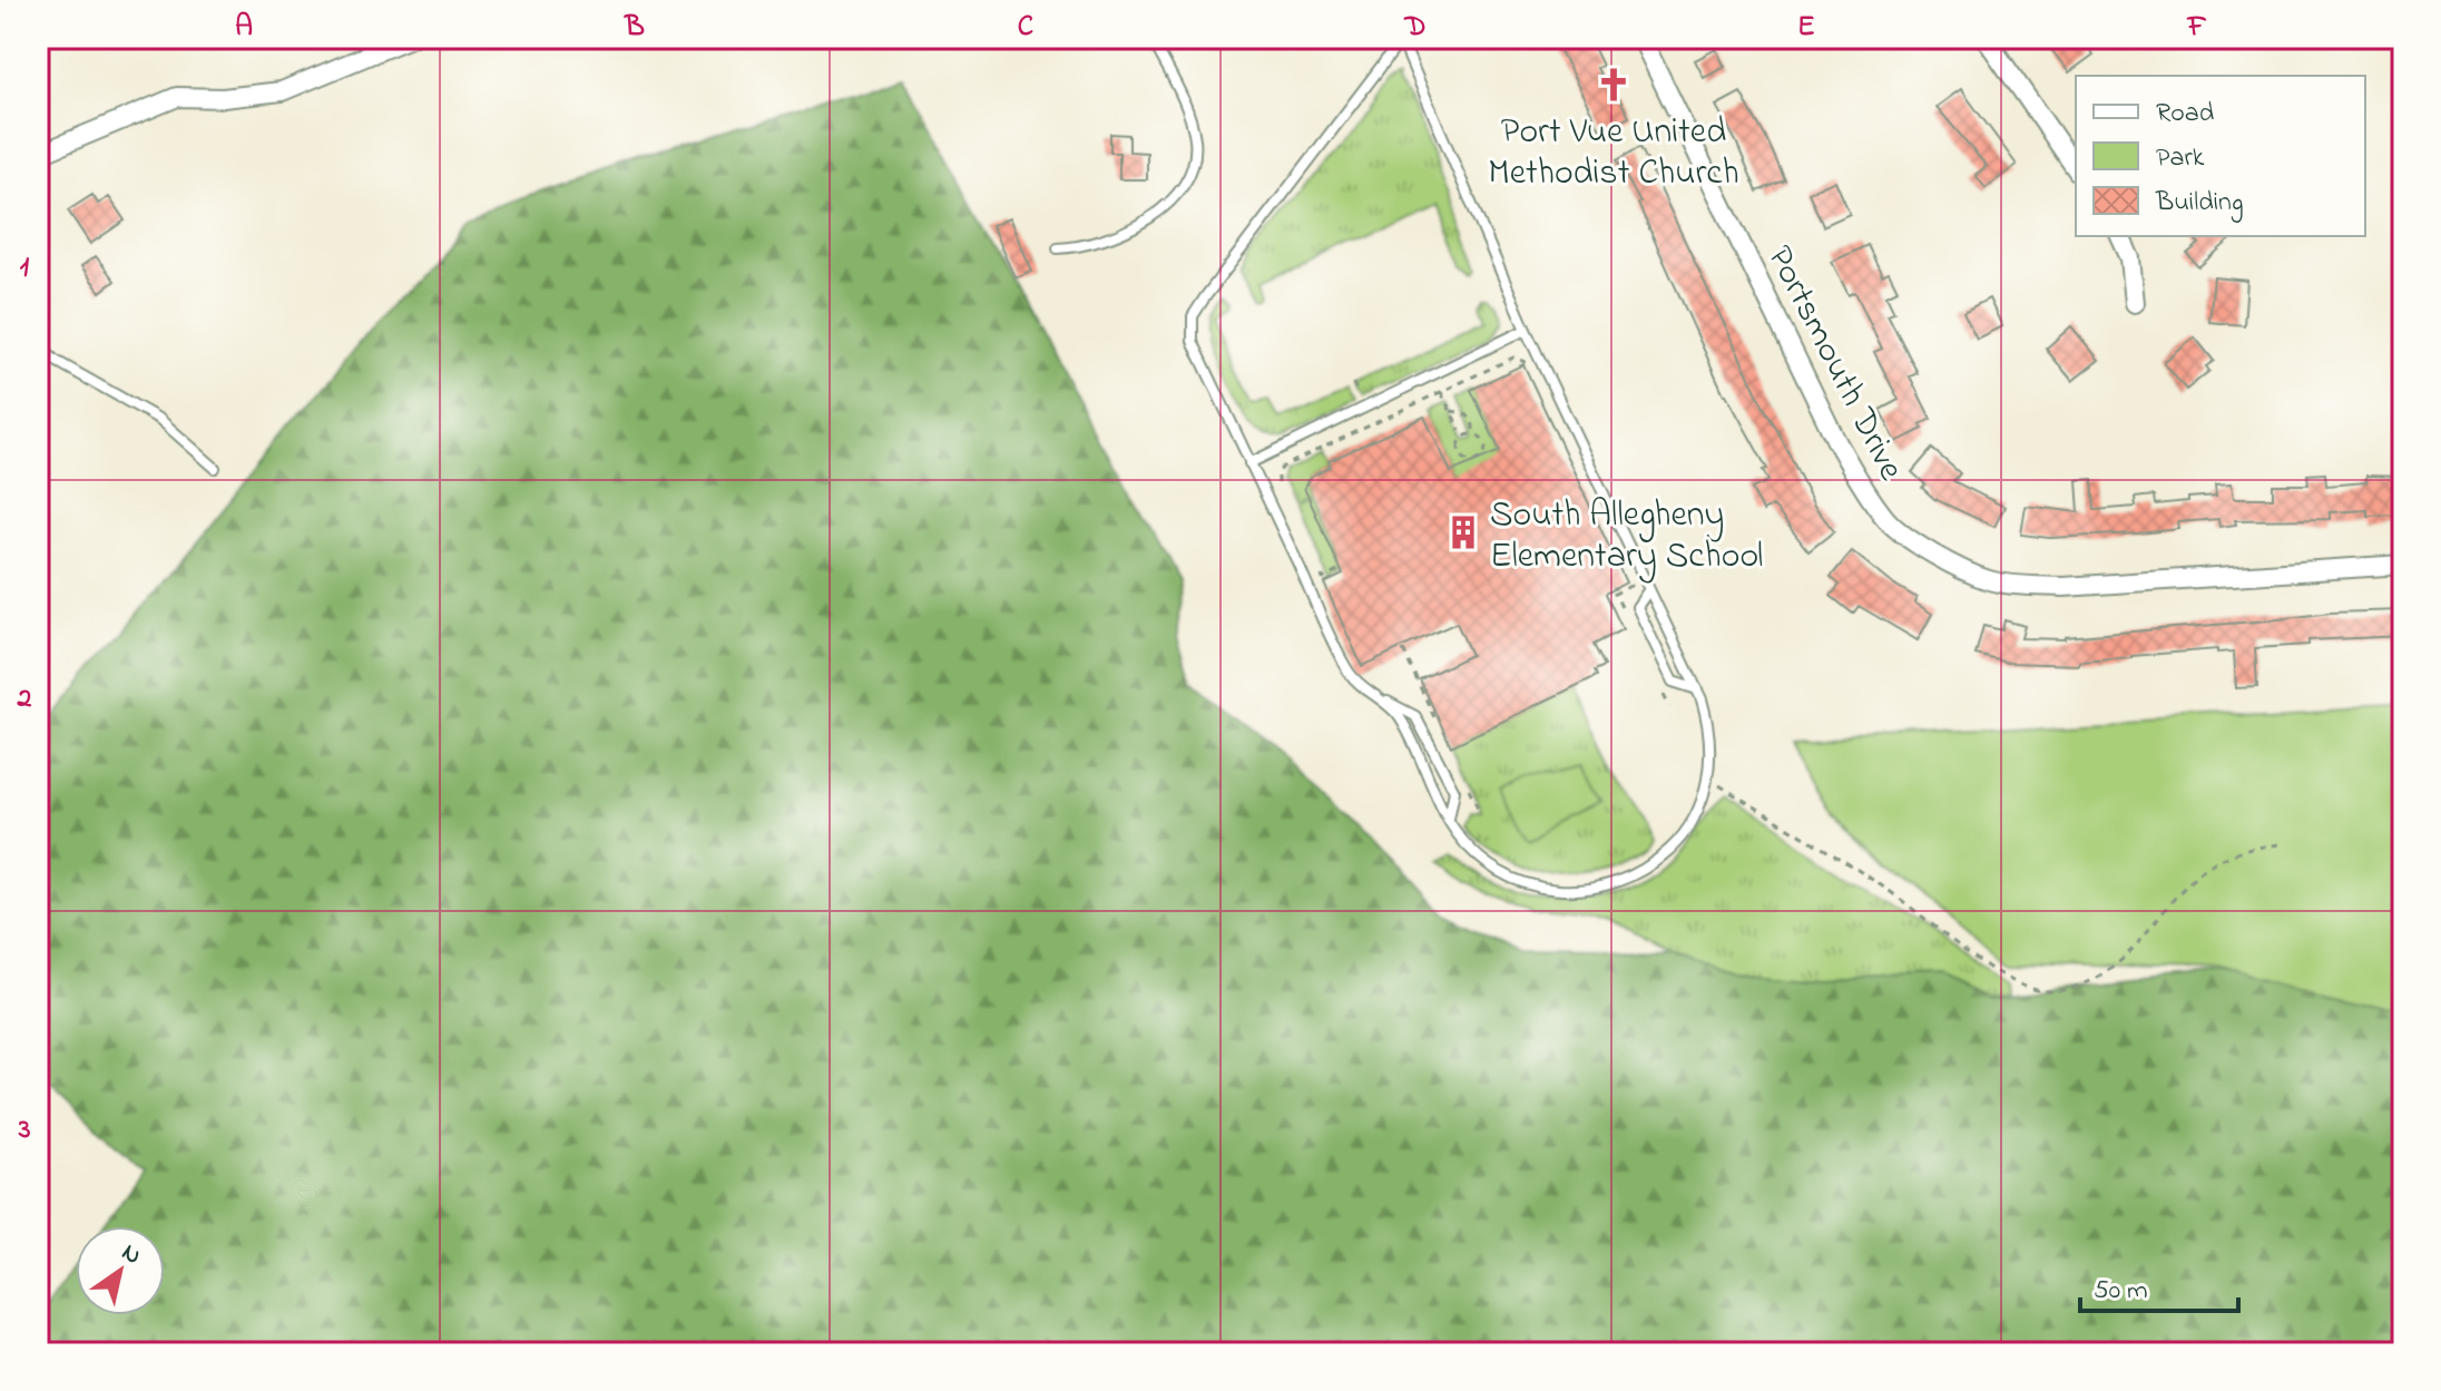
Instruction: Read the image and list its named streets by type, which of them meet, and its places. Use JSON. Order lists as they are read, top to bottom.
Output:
{
  "streets": {
    "street": ["Portsmouth Drive"]
  },
  "places": {
    "church": ["Port Vue United Methodist Church"],
    "building": ["South Allegheny Elementary School"]
  },
  "legend": ["Road", "Park", "Building"],
  "scale_bar": "50 m",
  "north": "top right",
  "grid": {
    "columns": [
      "A",
      "B",
      "C",
      "D",
      "E",
      "F"
    ],
    "rows": ["1", "2", "3"]
  }
}
